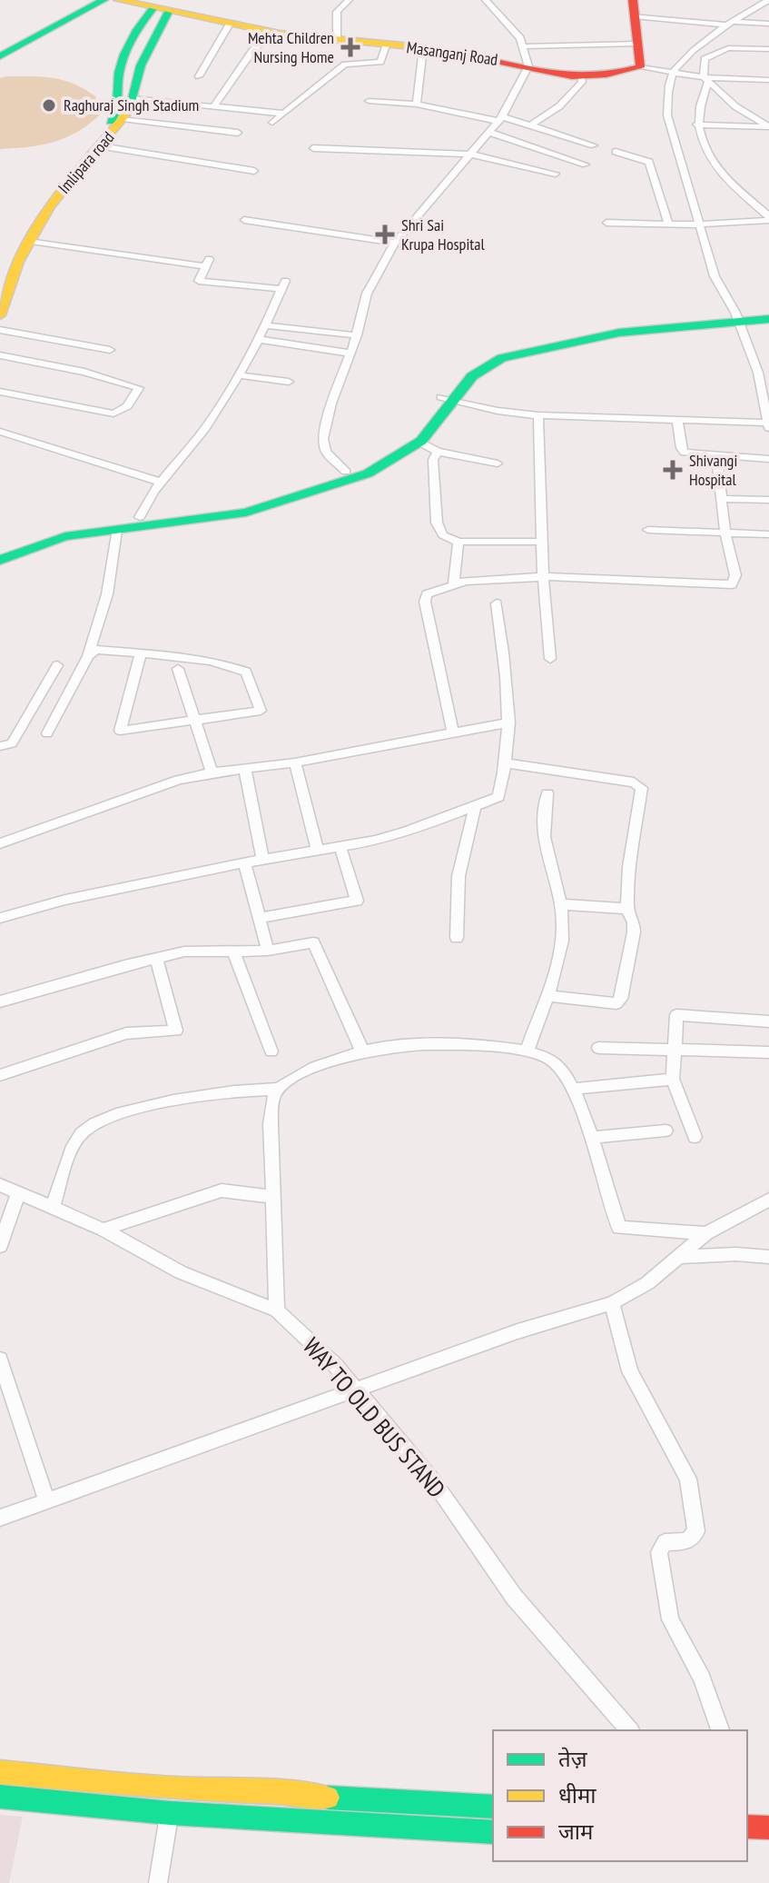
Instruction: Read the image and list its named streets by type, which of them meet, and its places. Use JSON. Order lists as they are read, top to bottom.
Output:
{
  "streets": {
    "street": ["Masanganj Road", "Imlipara road", "WAY TO OLD BUS STAND"]
  },
  "crossings": [
    ["Masanganj Road", "Imlipara road"]
  ],
  "places": {
    "health": ["Mehta Children Nursing Home", "Shri Sai Krupa Hospital", "Shivangi Hospital"],
    "other": ["Raghuraj Singh Stadium"]
  },
  "legend": ["तेज़", "धीमा", "जाम"]
}
